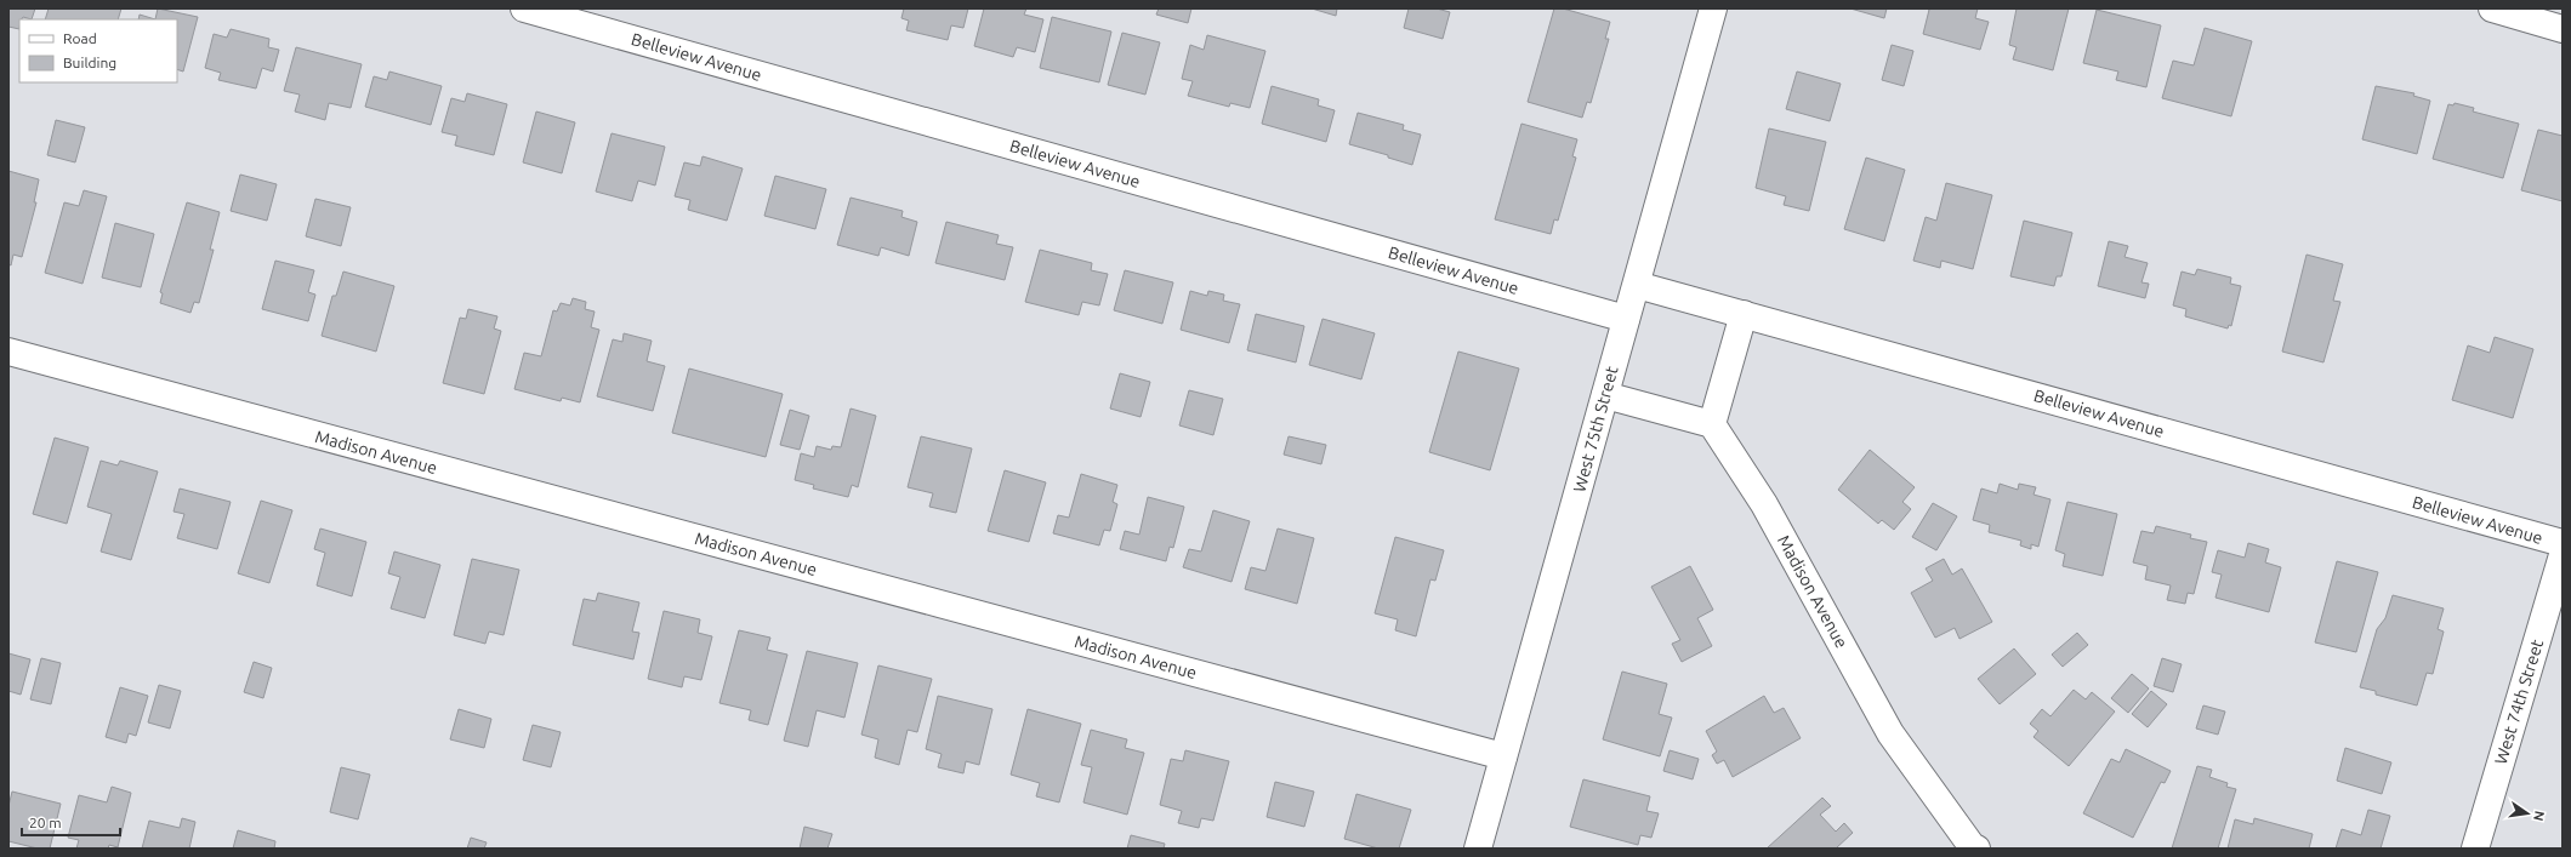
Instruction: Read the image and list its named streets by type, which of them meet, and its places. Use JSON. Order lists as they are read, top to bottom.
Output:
{
  "streets": {
    "street": [
      "Belleview Avenue",
      "West 75th Street",
      "Madison Avenue",
      "West 74th Street"
    ]
  },
  "crossings": [
    ["Belleview Avenue", "West 75th Street"],
    ["West 75th Street", "Madison Avenue"]
  ],
  "legend": ["Road", "Building"],
  "scale_bar": "20 m",
  "north": "right"
}
